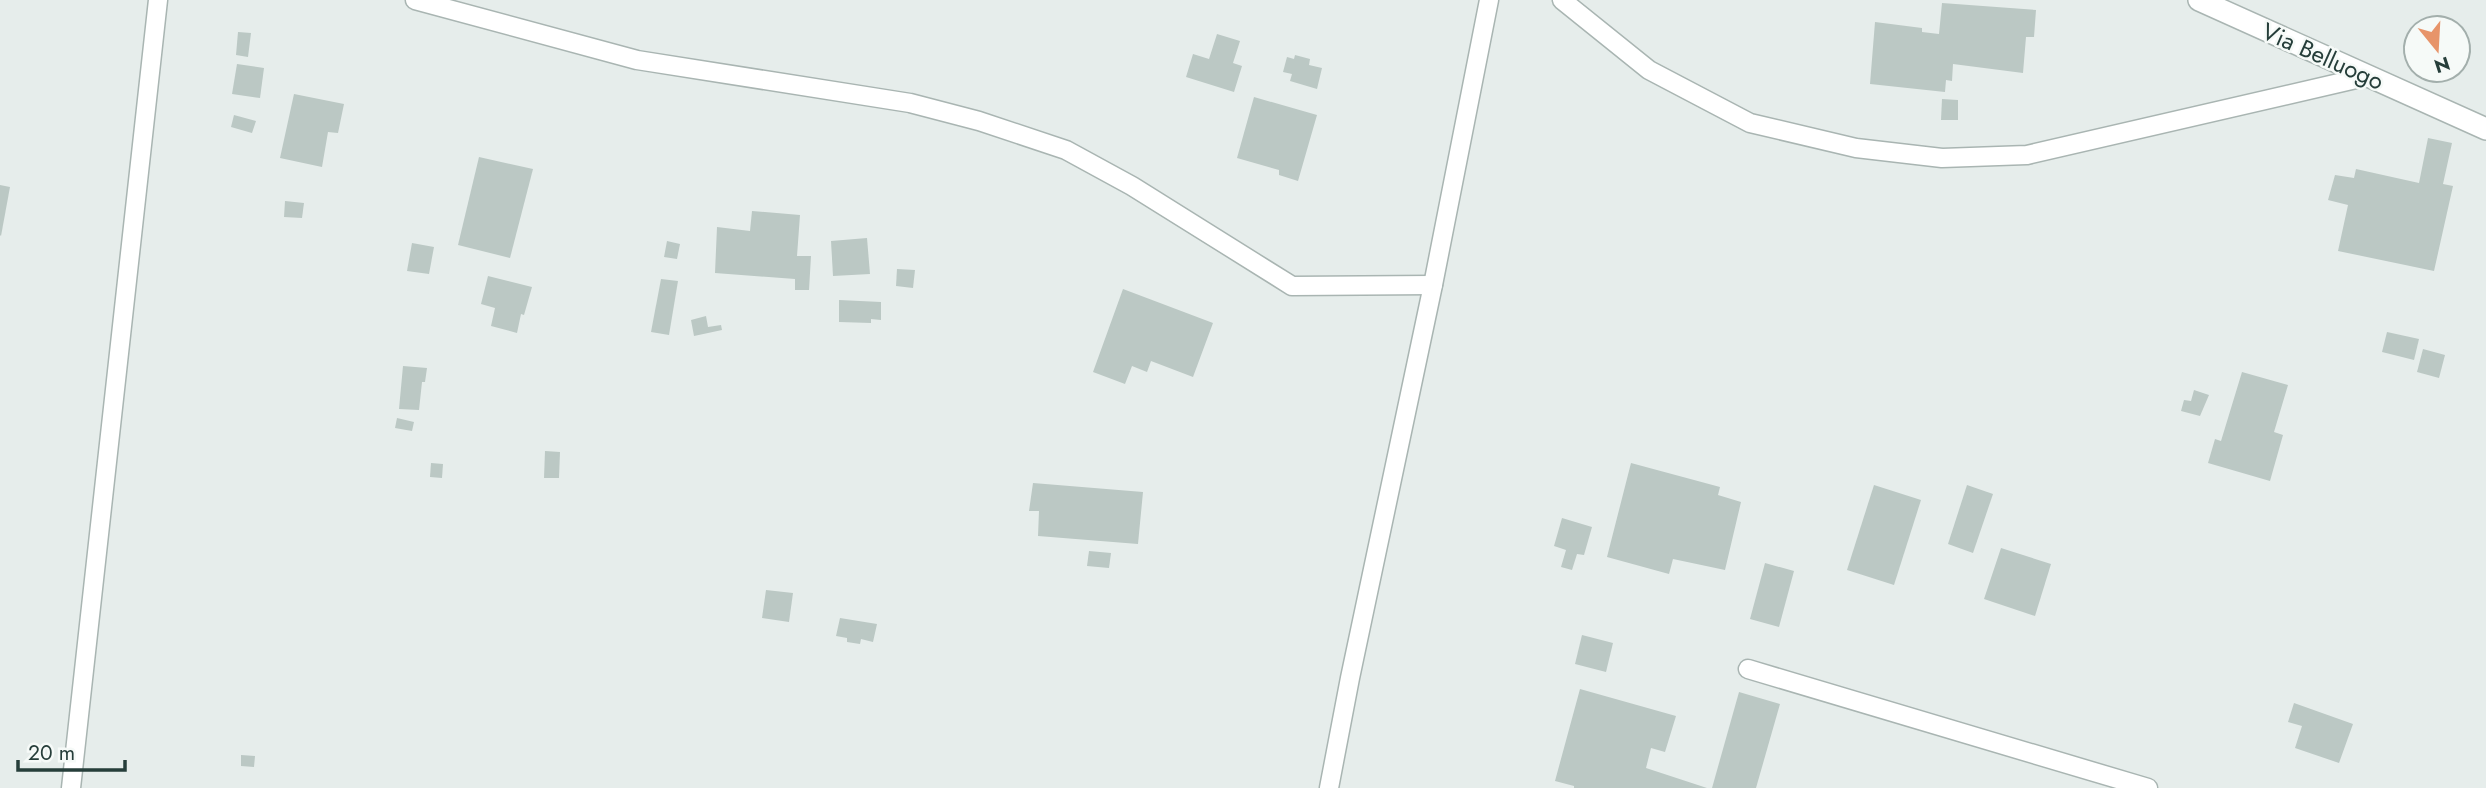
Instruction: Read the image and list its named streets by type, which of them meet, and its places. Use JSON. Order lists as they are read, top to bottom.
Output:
{
  "streets": {
    "street": ["Via Belluogo"]
  },
  "scale_bar": "20 m",
  "north": "bottom"
}
